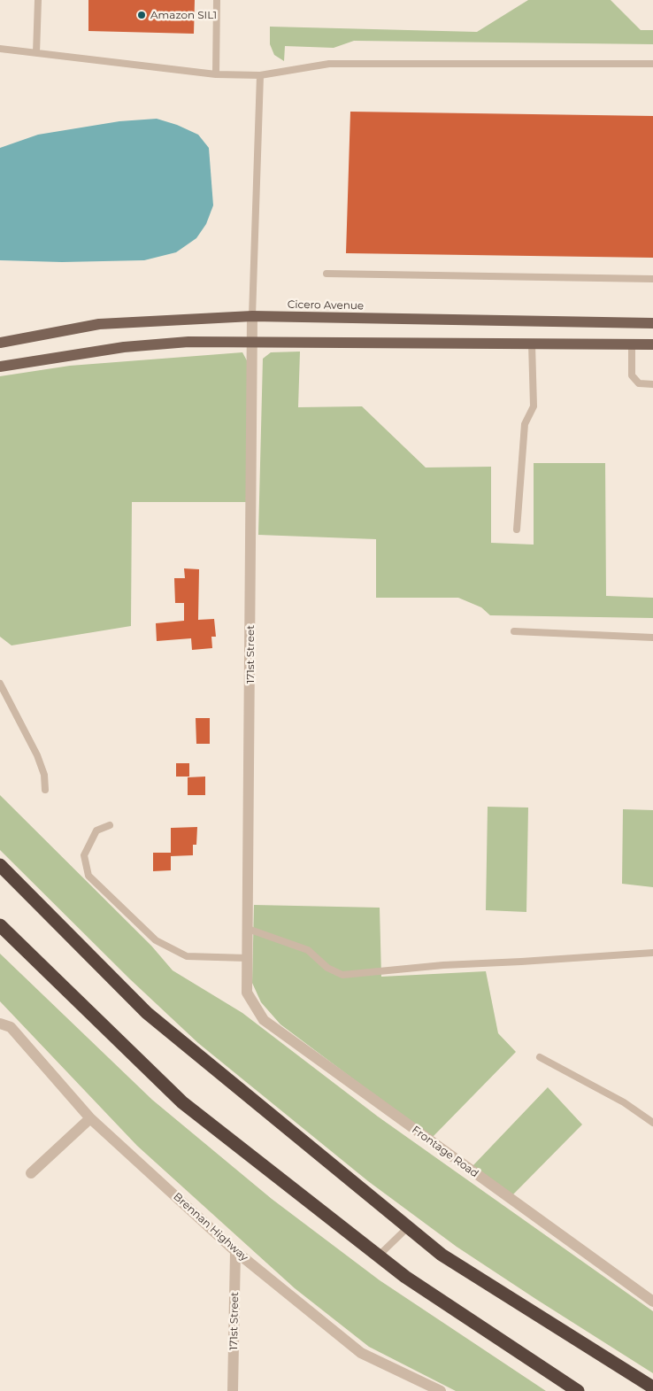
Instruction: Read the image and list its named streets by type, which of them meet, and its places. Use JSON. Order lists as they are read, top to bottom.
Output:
{
  "streets": {
    "main road": ["Cicero Avenue"],
    "street": ["171st Street", "Frontage Road", "Brennan Highway"]
  },
  "crossings": [
    ["Cicero Avenue", "171st Street"],
    ["171st Street", "Frontage Road"],
    ["171st Street", "Brennan Highway"]
  ],
  "places": ["Amazon SIL1"]
}
